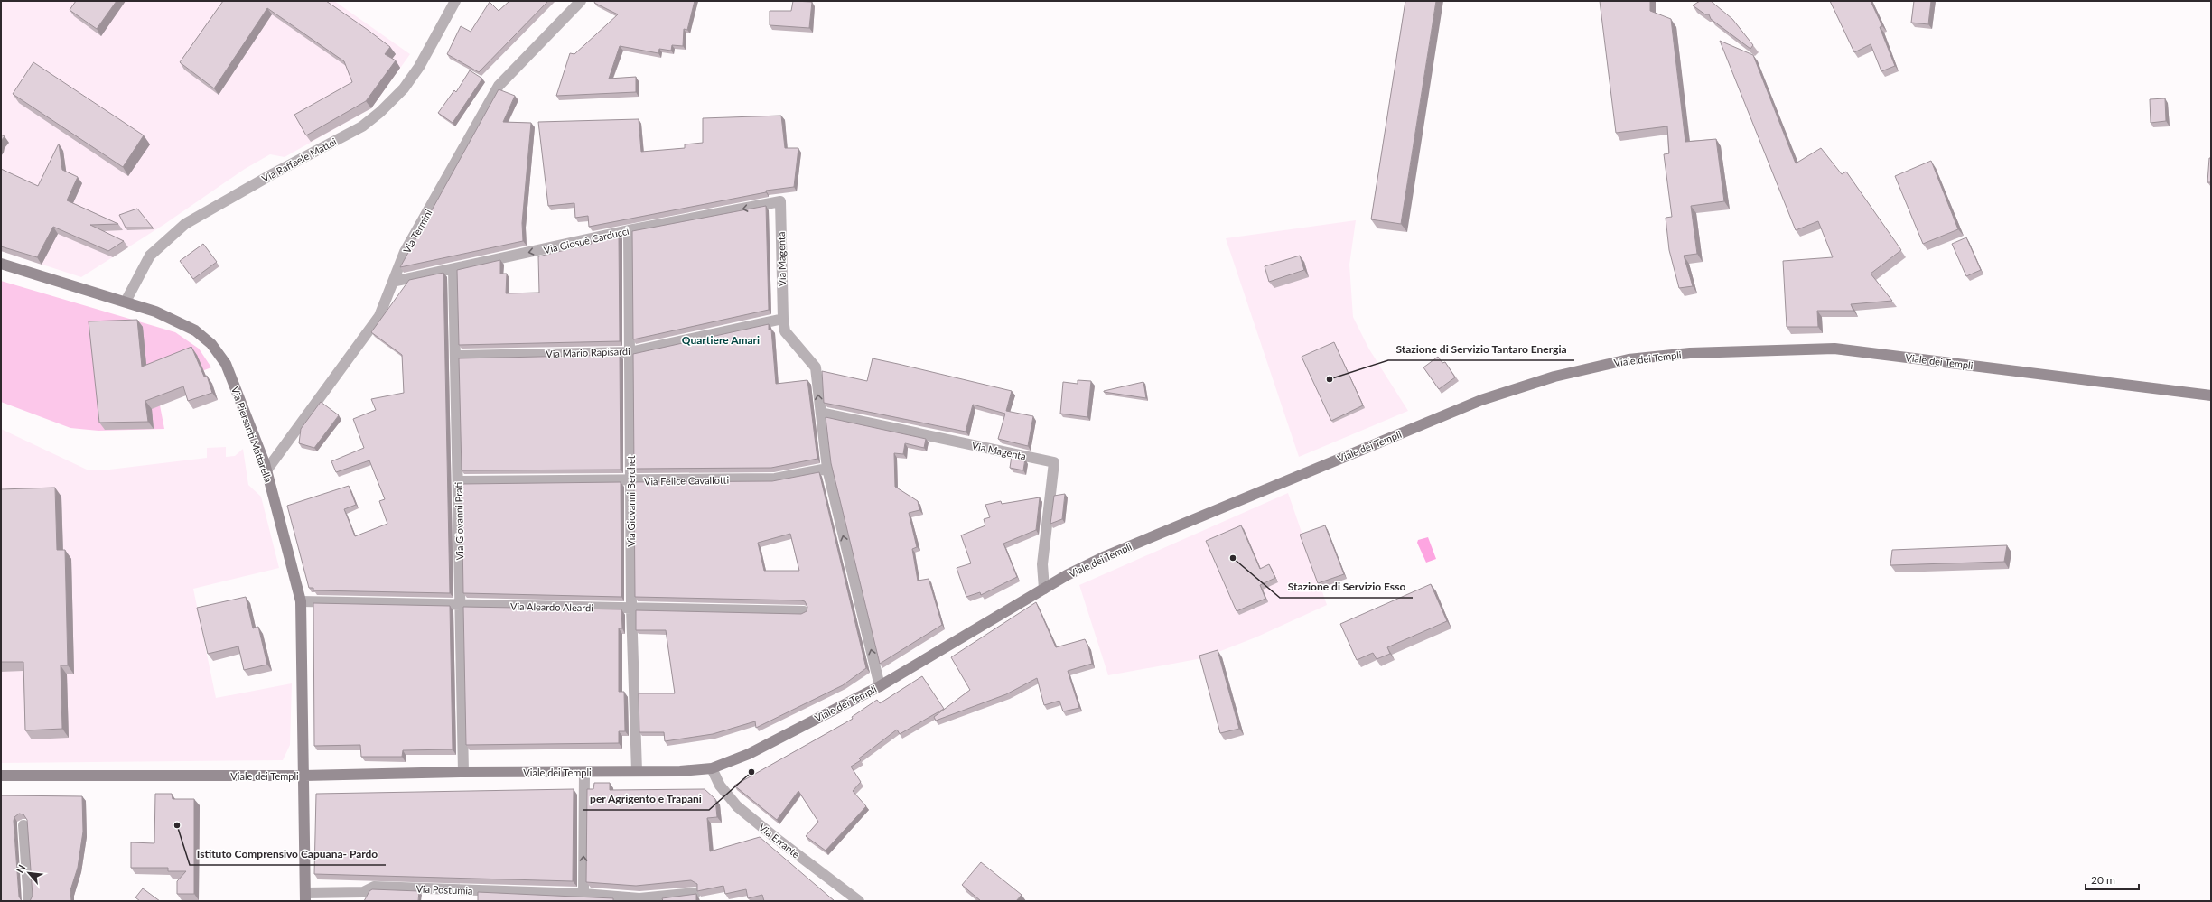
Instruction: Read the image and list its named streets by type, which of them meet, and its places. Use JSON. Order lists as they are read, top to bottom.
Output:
{
  "streets": {
    "main road": ["Viale dei Templi", "Via Piersanti Mattarella"],
    "street": [
      "Via Raffaele Mattei",
      "Via Termini",
      "Via Giosuè Carducci",
      "Via Magenta",
      "Via Mario Rapisardi",
      "Via Felice Cavallotti",
      "Via Giovanni Berchet",
      "Via Giovanni Prati",
      "Via Aleardo Aleardi",
      "Via Errante",
      "Via Postumia"
    ]
  },
  "crossings": [
    ["Via Raffaele Mattei", "Via Piersanti Mattarella"],
    ["Via Termini", "Via Giosuè Carducci"],
    ["Via Termini", "Via Piersanti Mattarella"],
    ["Via Giosuè Carducci", "Via Magenta"],
    ["Via Giosuè Carducci", "Via Giovanni Berchet"],
    ["Via Giosuè Carducci", "Via Giovanni Prati"],
    ["Via Magenta", "Via Mario Rapisardi"],
    ["Via Magenta", "Viale dei Templi"],
    ["Via Magenta", "Via Felice Cavallotti"],
    ["Via Mario Rapisardi", "Via Giovanni Berchet"],
    ["Via Mario Rapisardi", "Via Giovanni Prati"],
    ["Viale dei Templi", "Via Piersanti Mattarella"],
    ["Viale dei Templi", "Via Giovanni Berchet"],
    ["Viale dei Templi", "Via Giovanni Prati"],
    ["Viale dei Templi", "Via Errante"],
    ["Via Piersanti Mattarella", "Via Aleardo Aleardi"],
    ["Via Piersanti Mattarella", "Via Postumia"],
    ["Via Felice Cavallotti", "Via Giovanni Berchet"],
    ["Via Felice Cavallotti", "Via Giovanni Prati"],
    ["Via Giovanni Berchet", "Via Aleardo Aleardi"],
    ["Via Giovanni Prati", "Via Aleardo Aleardi"]
  ],
  "one_way": ["Via Giosuè Carducci", "Via Magenta"],
  "districts": ["Quartiere Amari"],
  "places": [
    "Stazione di Servizio Tantaro Energia",
    "Stazione di Servizio Esso",
    "per Agrigento e Trapani",
    "Istituto Comprensivo Capuana- Pardo"
  ],
  "scale_bar": "20 m",
  "north": "top left"
}
